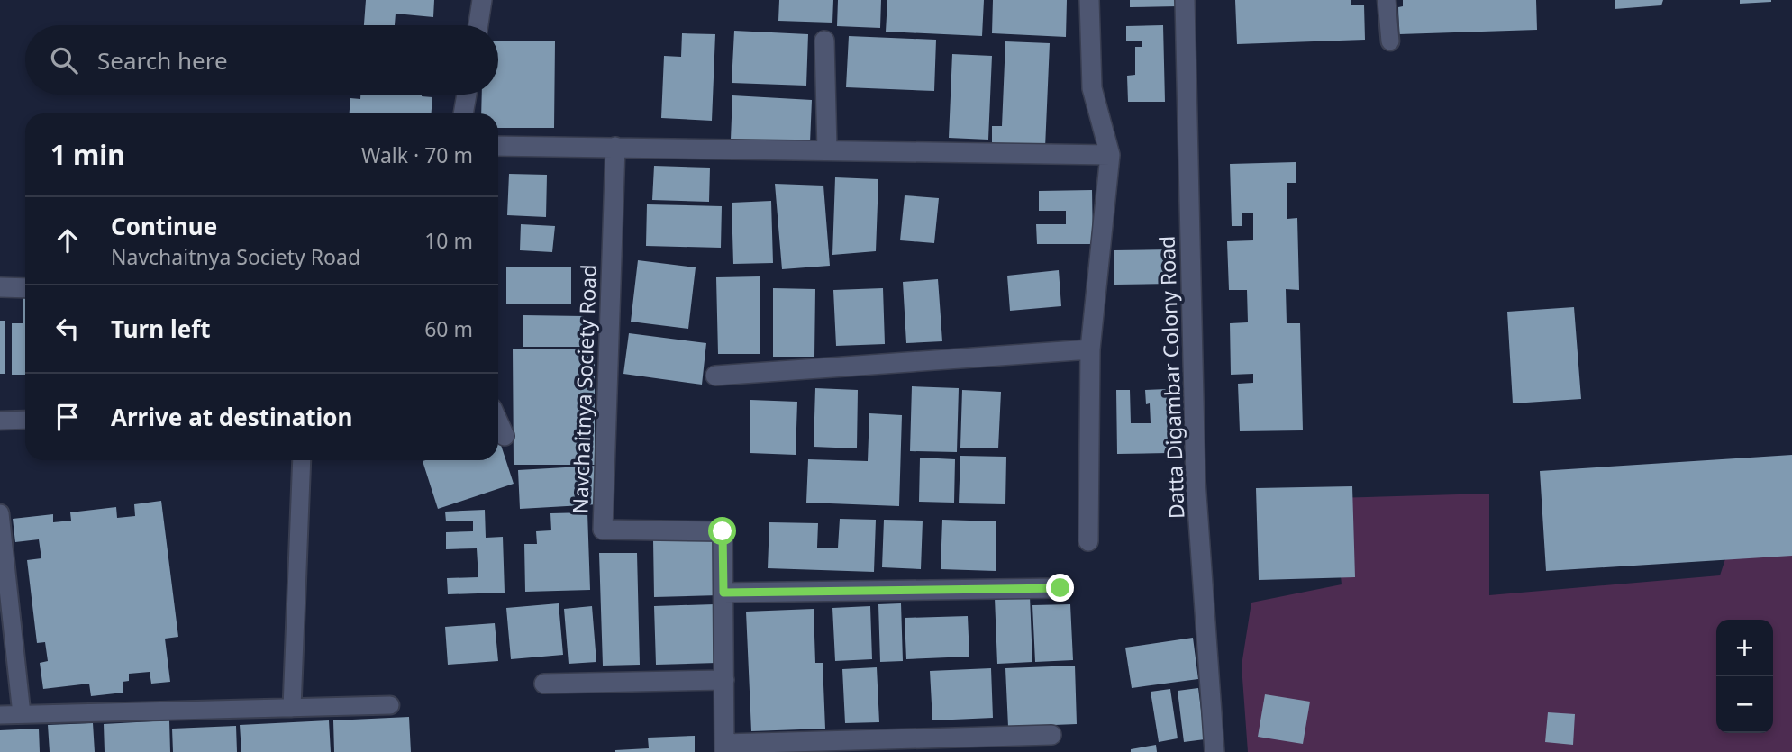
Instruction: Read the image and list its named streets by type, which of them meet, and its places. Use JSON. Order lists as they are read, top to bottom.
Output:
{
  "streets": {
    "street": ["Datta Digambar Colony Road", "Navchaitnya Society Road"]
  },
  "page": {
    "search": "Search here",
    "heading": ["1 min", "Walk · 70 m"],
    "list": [
      ["Continue", "Navchaitnya Society Road", "10 m"],
      ["Turn left", "60 m"],
      "Arrive at destination"
    ],
    "map_buttons": ["+", "−"]
  }
}
